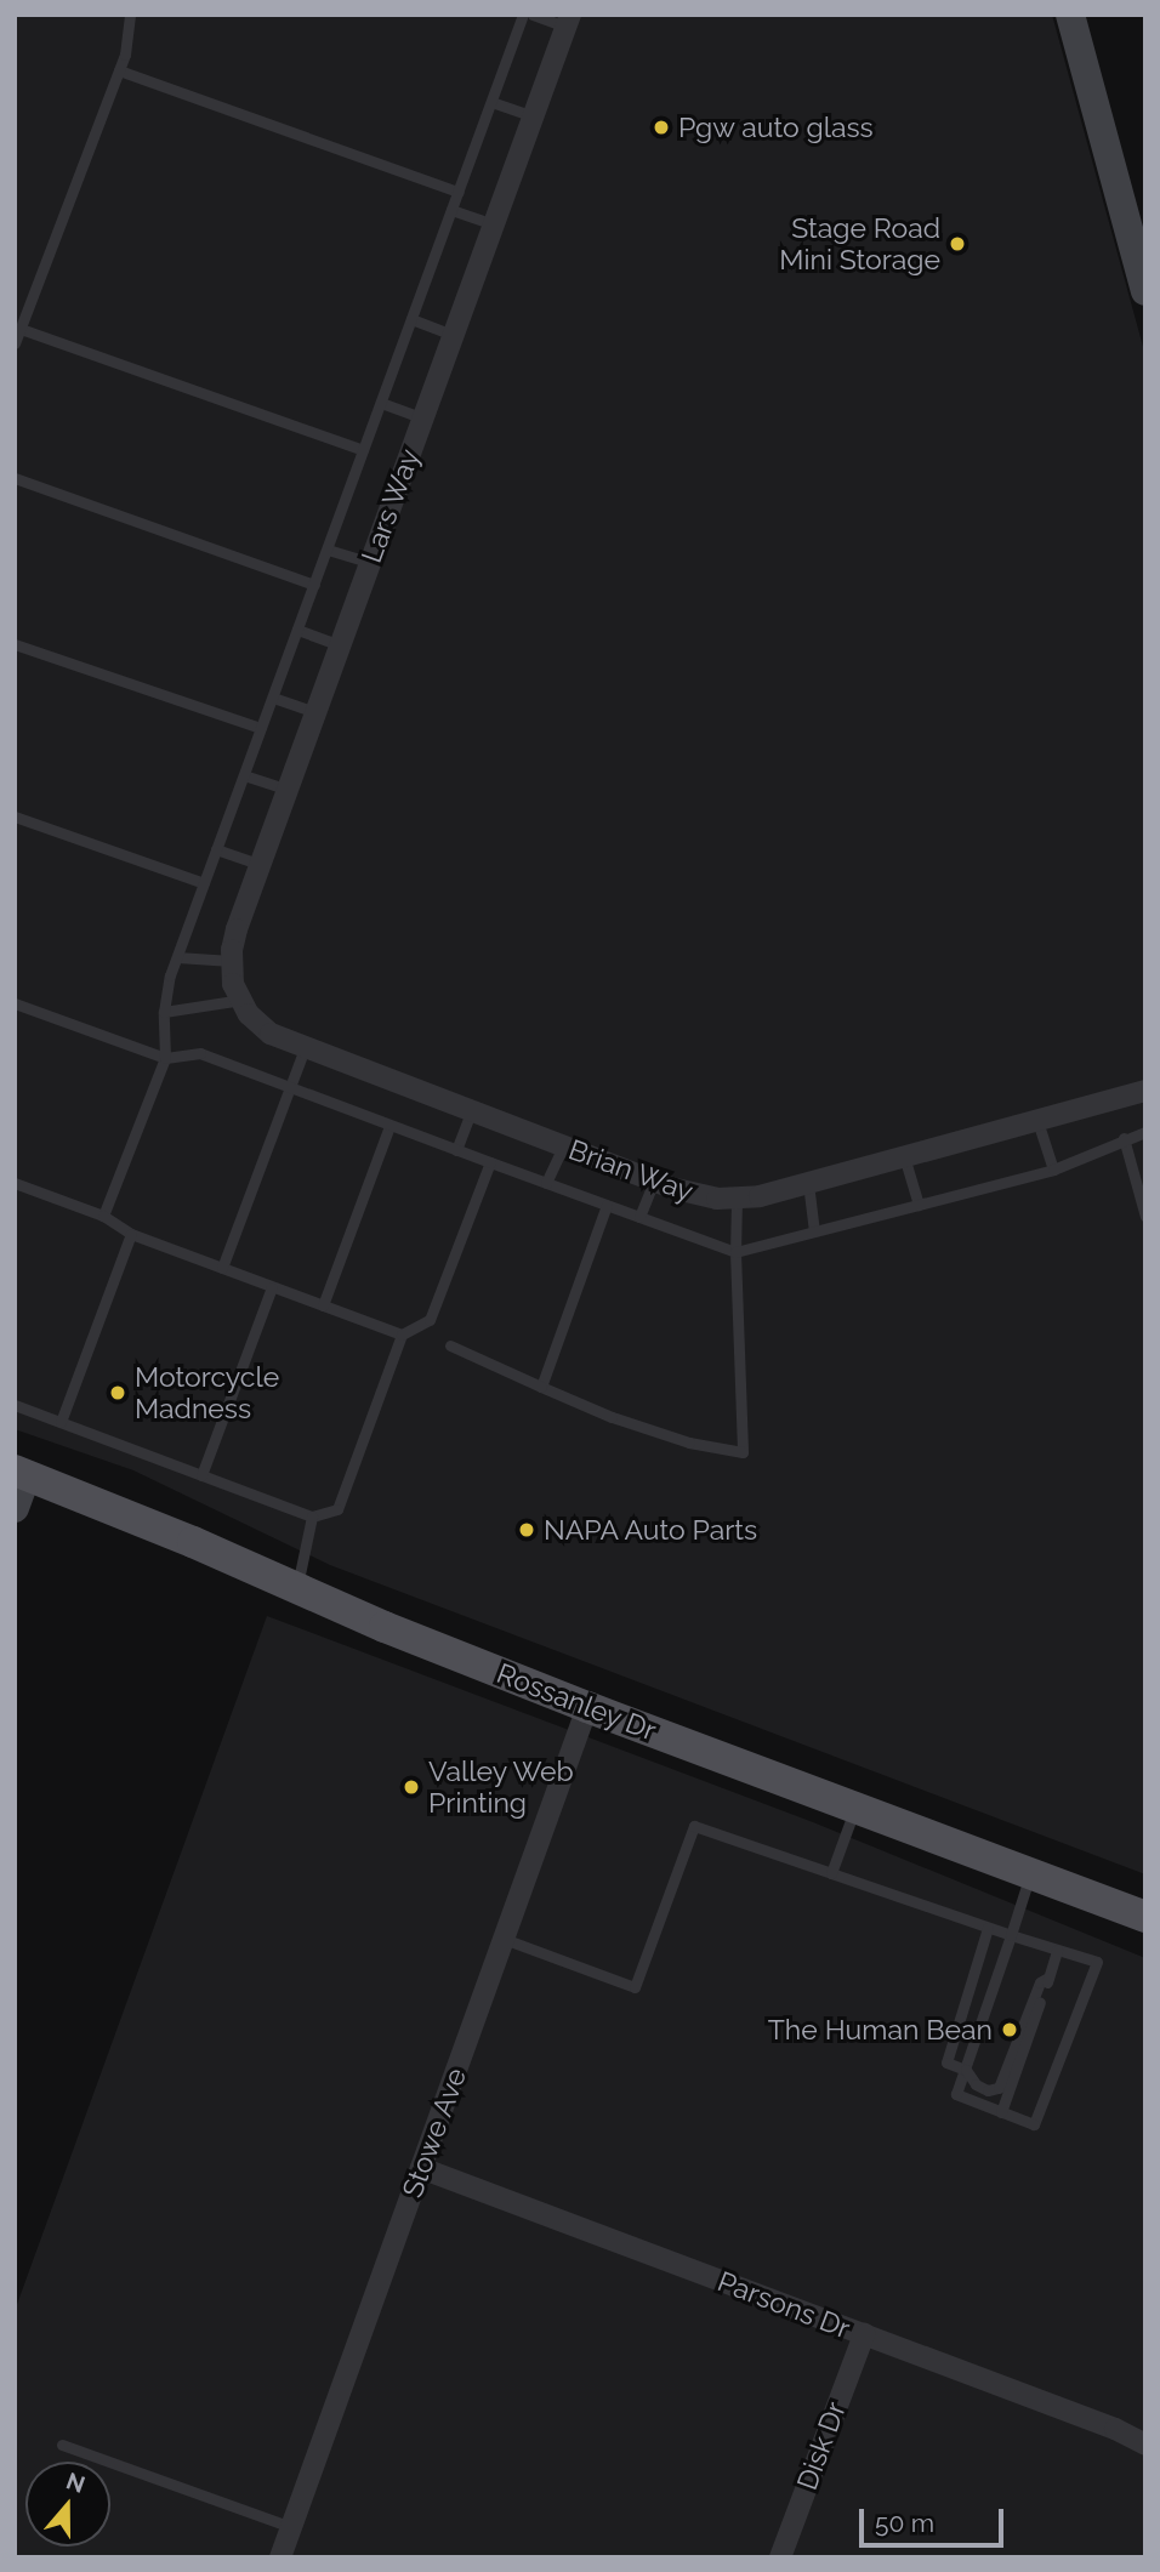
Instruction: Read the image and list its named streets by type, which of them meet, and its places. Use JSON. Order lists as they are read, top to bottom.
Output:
{
  "streets": {
    "main road": ["Rossanley Dr"],
    "street": [
      "Lars Way",
      "Brian Way",
      "Stowe Ave",
      "Parsons Dr",
      "Disk Dr"
    ]
  },
  "crossings": [
    ["Lars Way", "Brian Way"],
    ["Rossanley Dr", "Stowe Ave"],
    ["Stowe Ave", "Parsons Dr"],
    ["Parsons Dr", "Disk Dr"]
  ],
  "places": [
    "Pgw auto glass",
    "Stage Road Mini Storage",
    "Motorcycle Madness",
    "NAPA Auto Parts",
    "Valley Web Printing",
    "The Human Bean"
  ],
  "scale_bar": "50 m",
  "north": "top"
}
